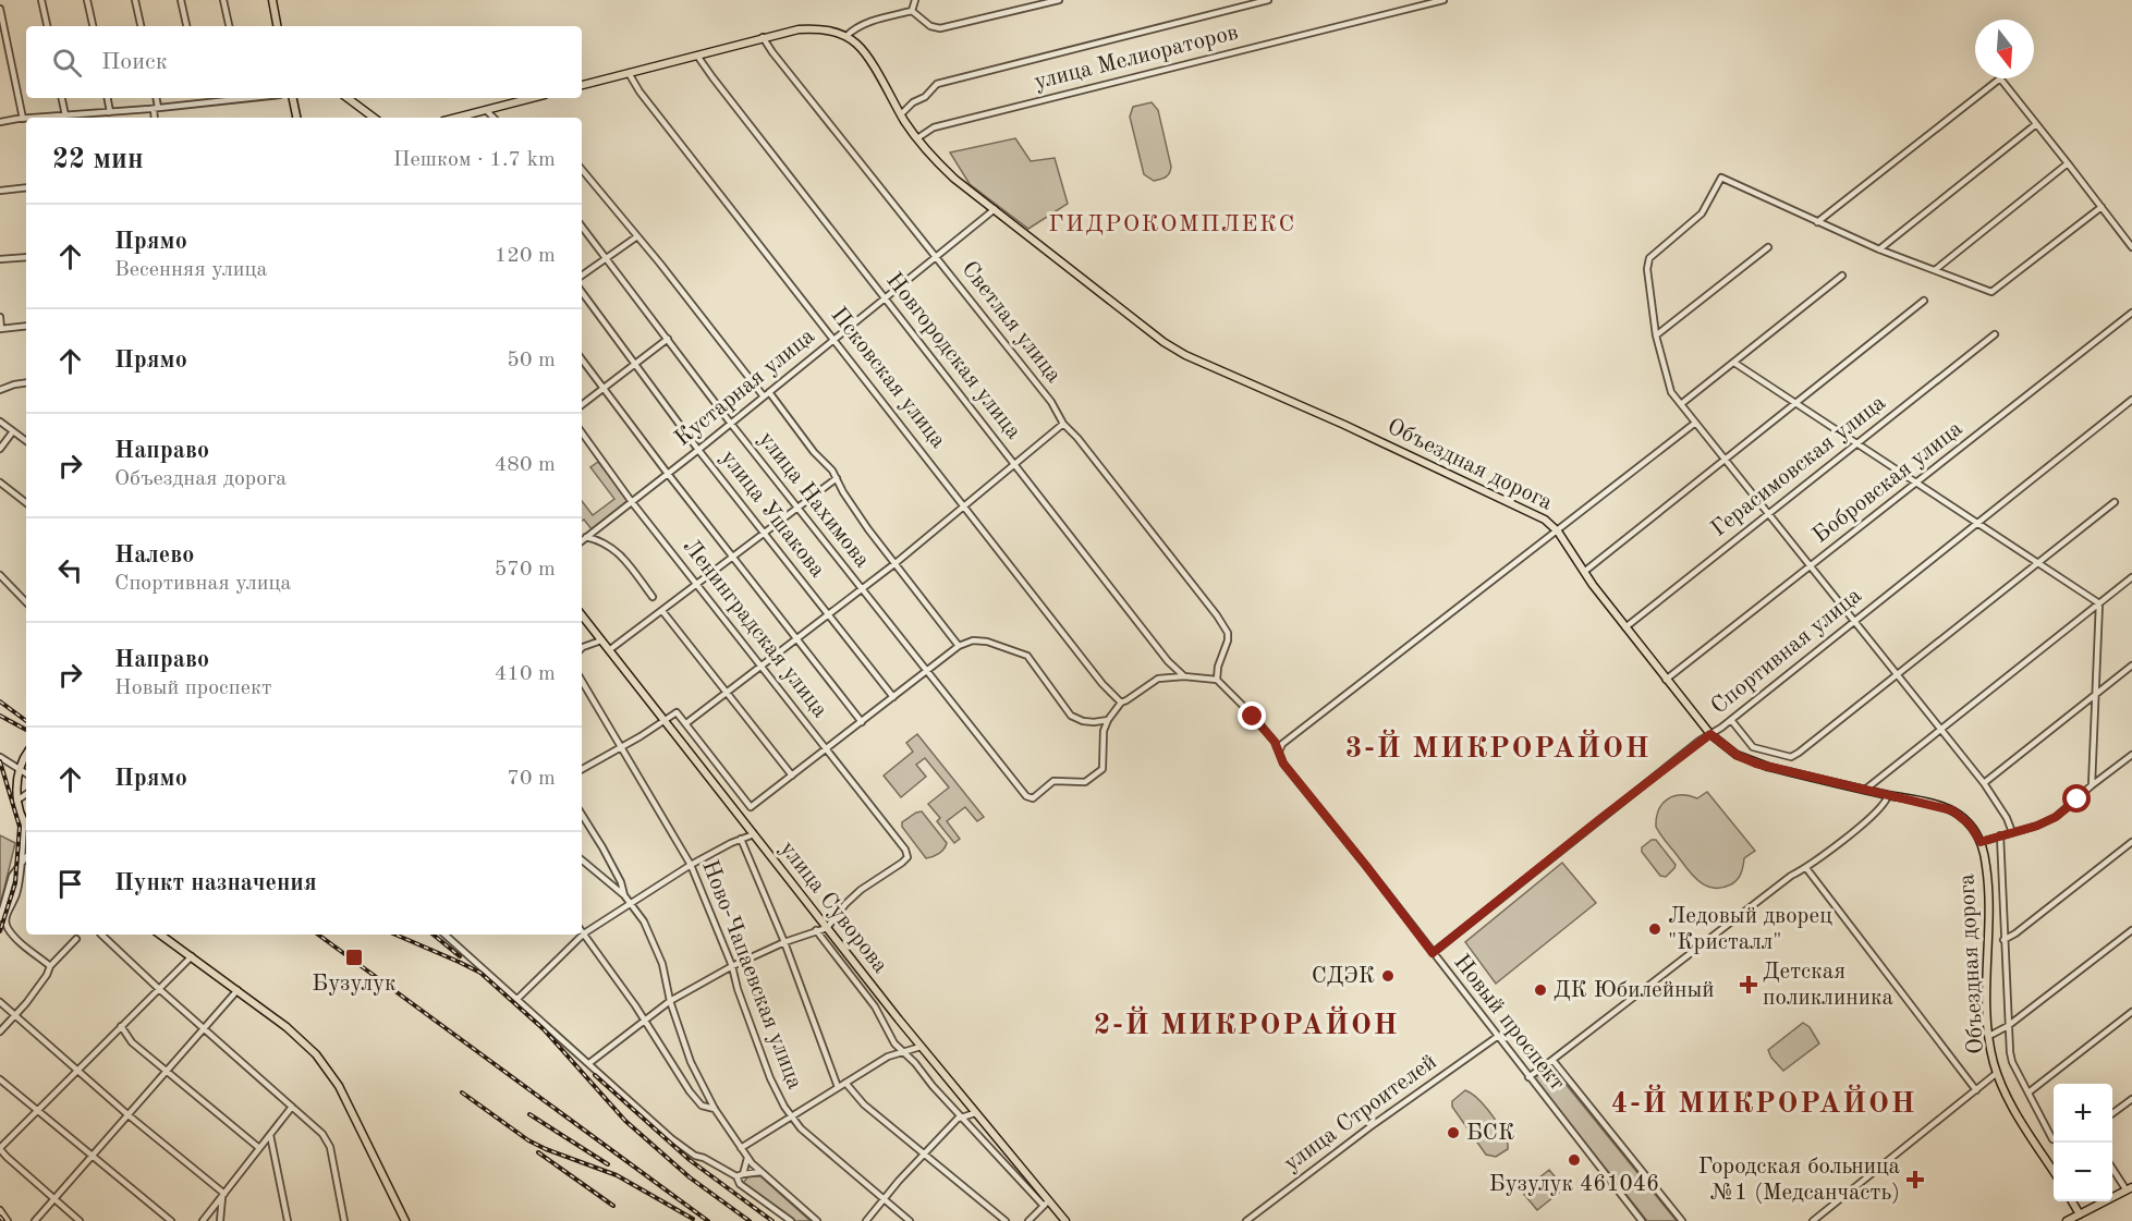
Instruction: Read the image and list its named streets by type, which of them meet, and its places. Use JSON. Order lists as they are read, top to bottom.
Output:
{
  "streets": {
    "main road": ["Объездная дорога", "улица Суворова"],
    "street": [
      "улица Мелиораторов",
      "Светлая улица",
      "Новгородская улица",
      "Псковская улица",
      "Кустарная улица",
      "Герасимовская улица",
      "Бобровская улица",
      "улица Нахимова",
      "улица Ушакова",
      "Ленинградская улица",
      "Спортивная улица",
      "Ново-Чапаевская улица",
      "Новый проспект",
      "улица Строителей"
    ]
  },
  "crossings": [
    ["улица Мелиораторов", "Объездная дорога"],
    ["Светлая улица", "Кустарная улица"],
    ["Светлая улица", "Новый проспект"],
    ["Новгородская улица", "Кустарная улица"],
    ["Псковская улица", "Кустарная улица"],
    ["Кустарная улица", "Объездная дорога"],
    ["Кустарная улица", "улица Нахимова"],
    ["Кустарная улица", "улица Ушакова"],
    ["Кустарная улица", "Ленинградская улица"],
    ["Объездная дорога", "Герасимовская улица"],
    ["Объездная дорога", "Бобровская улица"],
    ["Объездная дорога", "Спортивная улица"],
    ["Ленинградская улица", "улица Суворова"],
    ["Спортивная улица", "Новый проспект"],
    ["Новый проспект", "улица Строителей"]
  ],
  "districts": [
    "ГИДРОКОМПЛЕКС",
    "3-Й МИКРОРАЙОН",
    "2-Й МИКРОРАЙОН",
    "4-Й МИКРОРАЙОН"
  ],
  "places": {
    "other": [
      "Ледовый дворец \"Кристалл\"",
      "СДЭК",
      "ДК Юбилейный",
      "БСК",
      "Бузулук 461046"
    ],
    "transit": ["Бузулук"],
    "health": ["Детская поликлиника", "Городская больница №1 (Медсанчасть)"]
  },
  "north": "bottom",
  "page": {
    "search": "Поиск",
    "heading": ["22 мин", "Пешком · 1.7 km"],
    "list": [
      ["Прямо", "Весенняя улица", "120 m"],
      ["Прямо", "50 m"],
      ["Направо", "Объездная дорога", "480 m"],
      ["Налево", "Спортивная улица", "570 m"],
      ["Направо", "Новый проспект", "410 m"],
      ["Прямо", "70 m"],
      "Пункт назначения"
    ],
    "map_buttons": ["+", "−"]
  }
}
